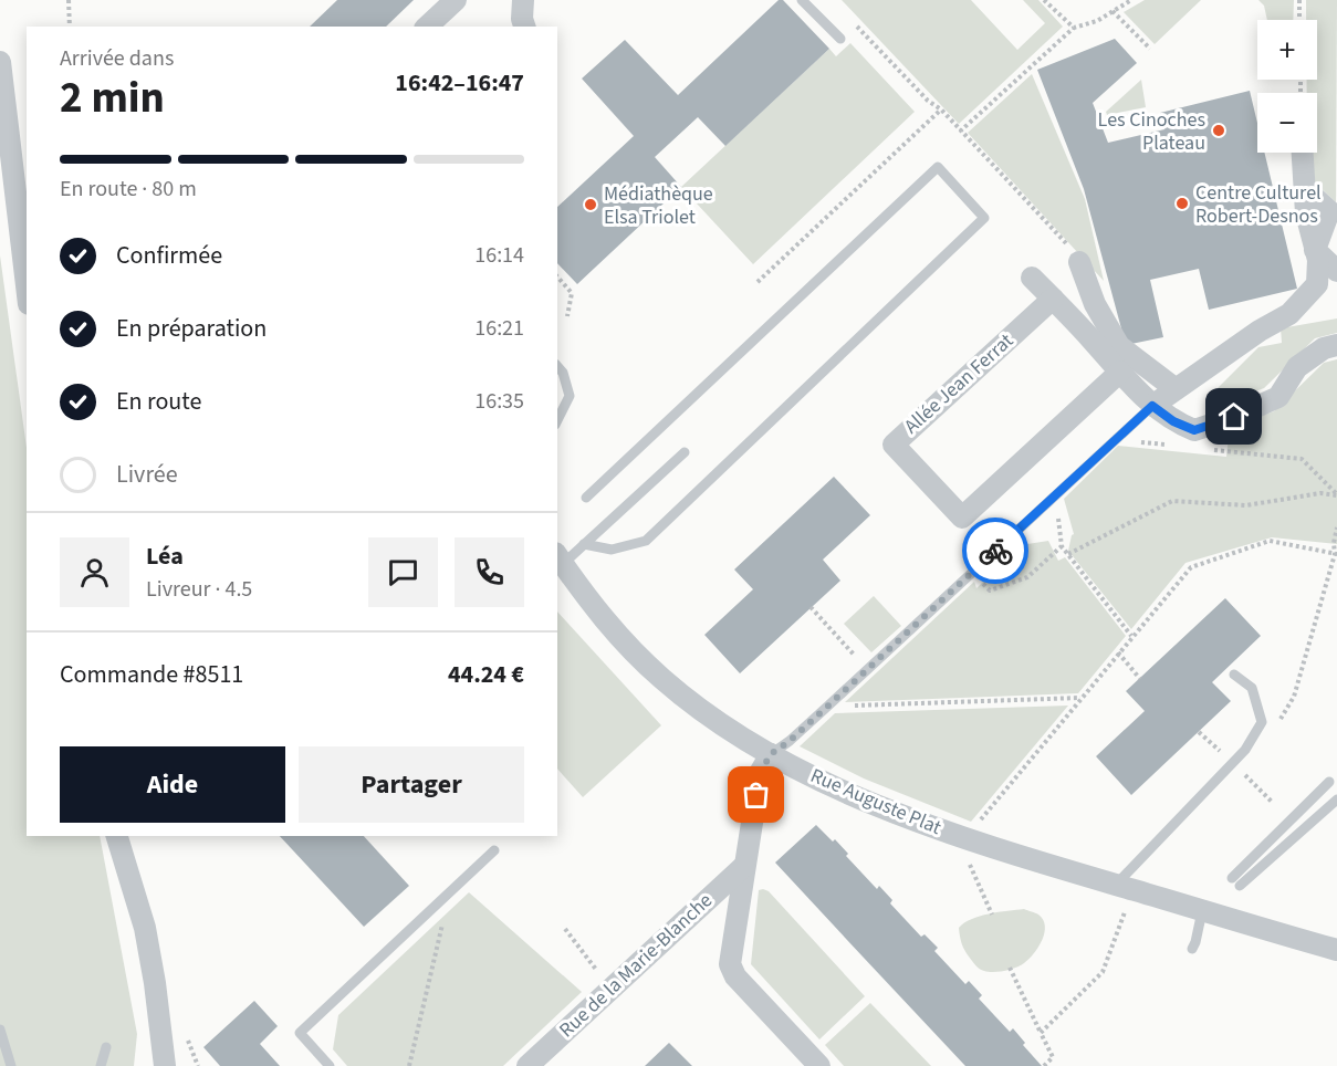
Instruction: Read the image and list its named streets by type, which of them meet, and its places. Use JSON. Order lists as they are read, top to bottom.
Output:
{
  "streets": {
    "street": ["Allée Jean Ferrat", "Rue Auguste Plat", "Rue de la Marie-Blanche"]
  },
  "crossings": [
    ["Rue Auguste Plat", "Rue de la Marie-Blanche"]
  ],
  "places": ["Les Cinoches Plateau", "Centre Culturel Robert-Desnos", "Médiathèque Elsa Triolet"],
  "page": {
    "map_buttons": ["+", "−"],
    "heading": ["2 min", "Arrivée dans", "16:42–16:47"],
    "panel": [
      "Léa",
      "Livreur · 4.5",
      "Commande #8511",
      "44.24 €"
    ],
    "bar": "En route · 80 m",
    "list": [
      ["Confirmée", "16:14"],
      ["En préparation", "16:21"],
      ["En route", "16:35"],
      "Livrée"
    ],
    "buttons": ["Aide", "Partager"]
  }
}
